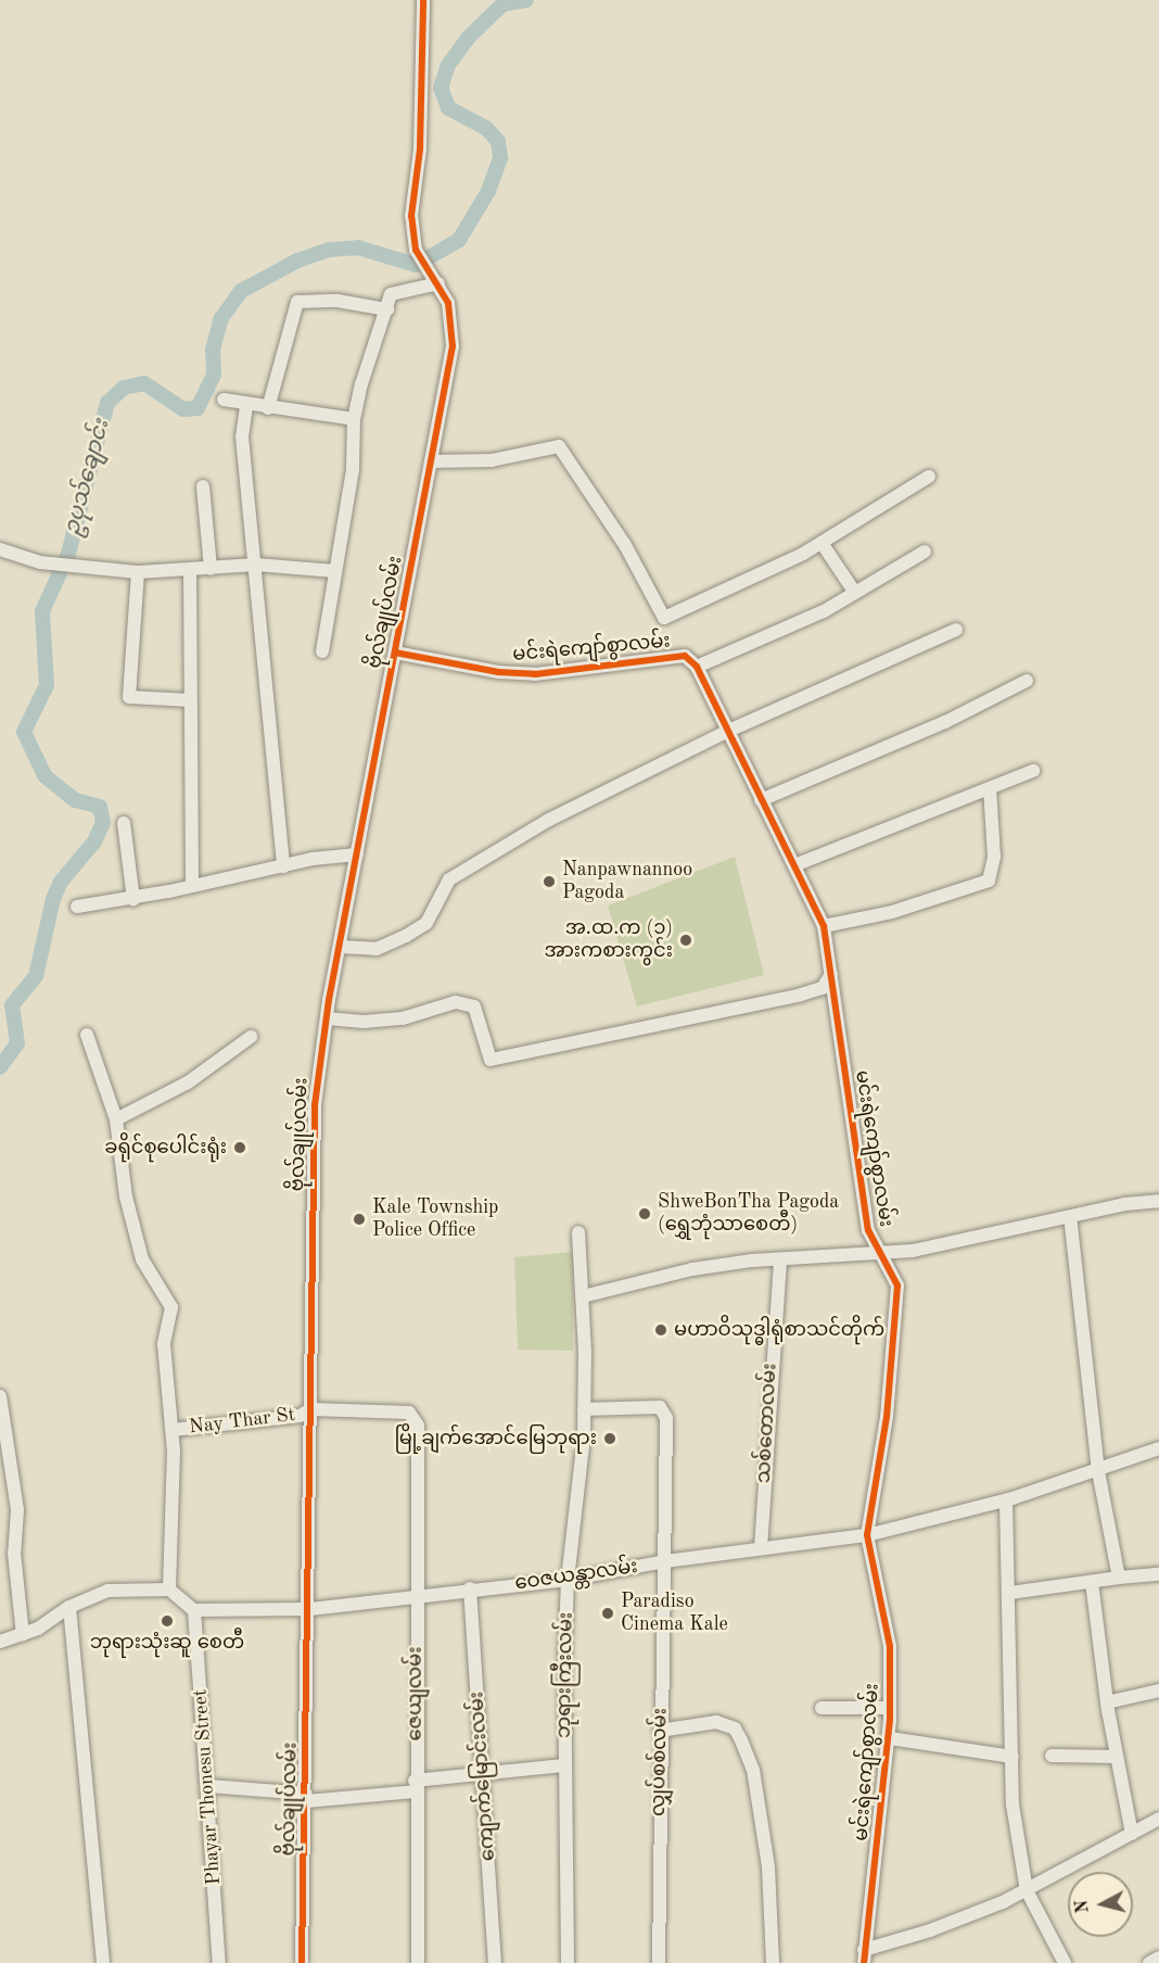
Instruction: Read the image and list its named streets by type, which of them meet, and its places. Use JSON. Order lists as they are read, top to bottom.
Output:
{
  "streets": {
    "street": [
      "ဗိုလ်ချုပ်လမ်း",
      "မင်းရဲကျော်စွာလမ်း",
      "Nay Thar St",
      "သစ်တောလမ်း",
      "ဝေဇယန္တာလမ်း",
      "ဘုရားကြီးလမ်း",
      "ဇေယျလမ်း",
      "လျှပ်စစ်လမ်း",
      "ကျောက်မြောင်းလမ်း",
      "Phayar Thonesu Street"
    ]
  },
  "crossings": [
    ["ဗိုလ်ချုပ်လမ်း", "မင်းရဲကျော်စွာလမ်း"],
    ["ဗိုလ်ချုပ်လမ်း", "Nay Thar St"],
    ["ဗိုလ်ချုပ်လမ်း", "ဝေဇယန္တာလမ်း"],
    ["မင်းရဲကျော်စွာလမ်း", "ဝေဇယန္တာလမ်း"],
    ["Nay Thar St", "ဇေယျလမ်း"],
    ["သစ်တောလမ်း", "ဝေဇယန္တာလမ်း"],
    ["ဝေဇယန္တာလမ်း", "ဘုရားကြီးလမ်း"],
    ["ဝေဇယန္တာလမ်း", "ဇေယျလမ်း"],
    ["ဝေဇယန္တာလမ်း", "လျှပ်စစ်လမ်း"],
    ["ဝေဇယန္တာလမ်း", "ကျောက်မြောင်းလမ်း"],
    ["ဝေဇယန္တာလမ်း", "Phayar Thonesu Street"],
    ["ဘုရားကြီးလမ်း", "လျှပ်စစ်လမ်း"]
  ],
  "water": ["ဥပုသ်ချောင်း"],
  "places": [
    "Nanpawnannoo Pagoda",
    "အ.ထ.က (၁) အားကစားကွင်း",
    "ခရိုင်စုပေါင်းရုံး",
    "ShweBonTha Pagoda (ရွှေဘုံသာစေတီ)",
    "Kale Township Police Office",
    "မဟာဝိသုဒ္ဓါရုံစာသင်တိုက်",
    "မြို့ချက်အောင်မြေဘုရား",
    "Paradiso Cinema Kale",
    "ဘုရားသုံးဆူ စေတီ"
  ],
  "north": "left"
}
